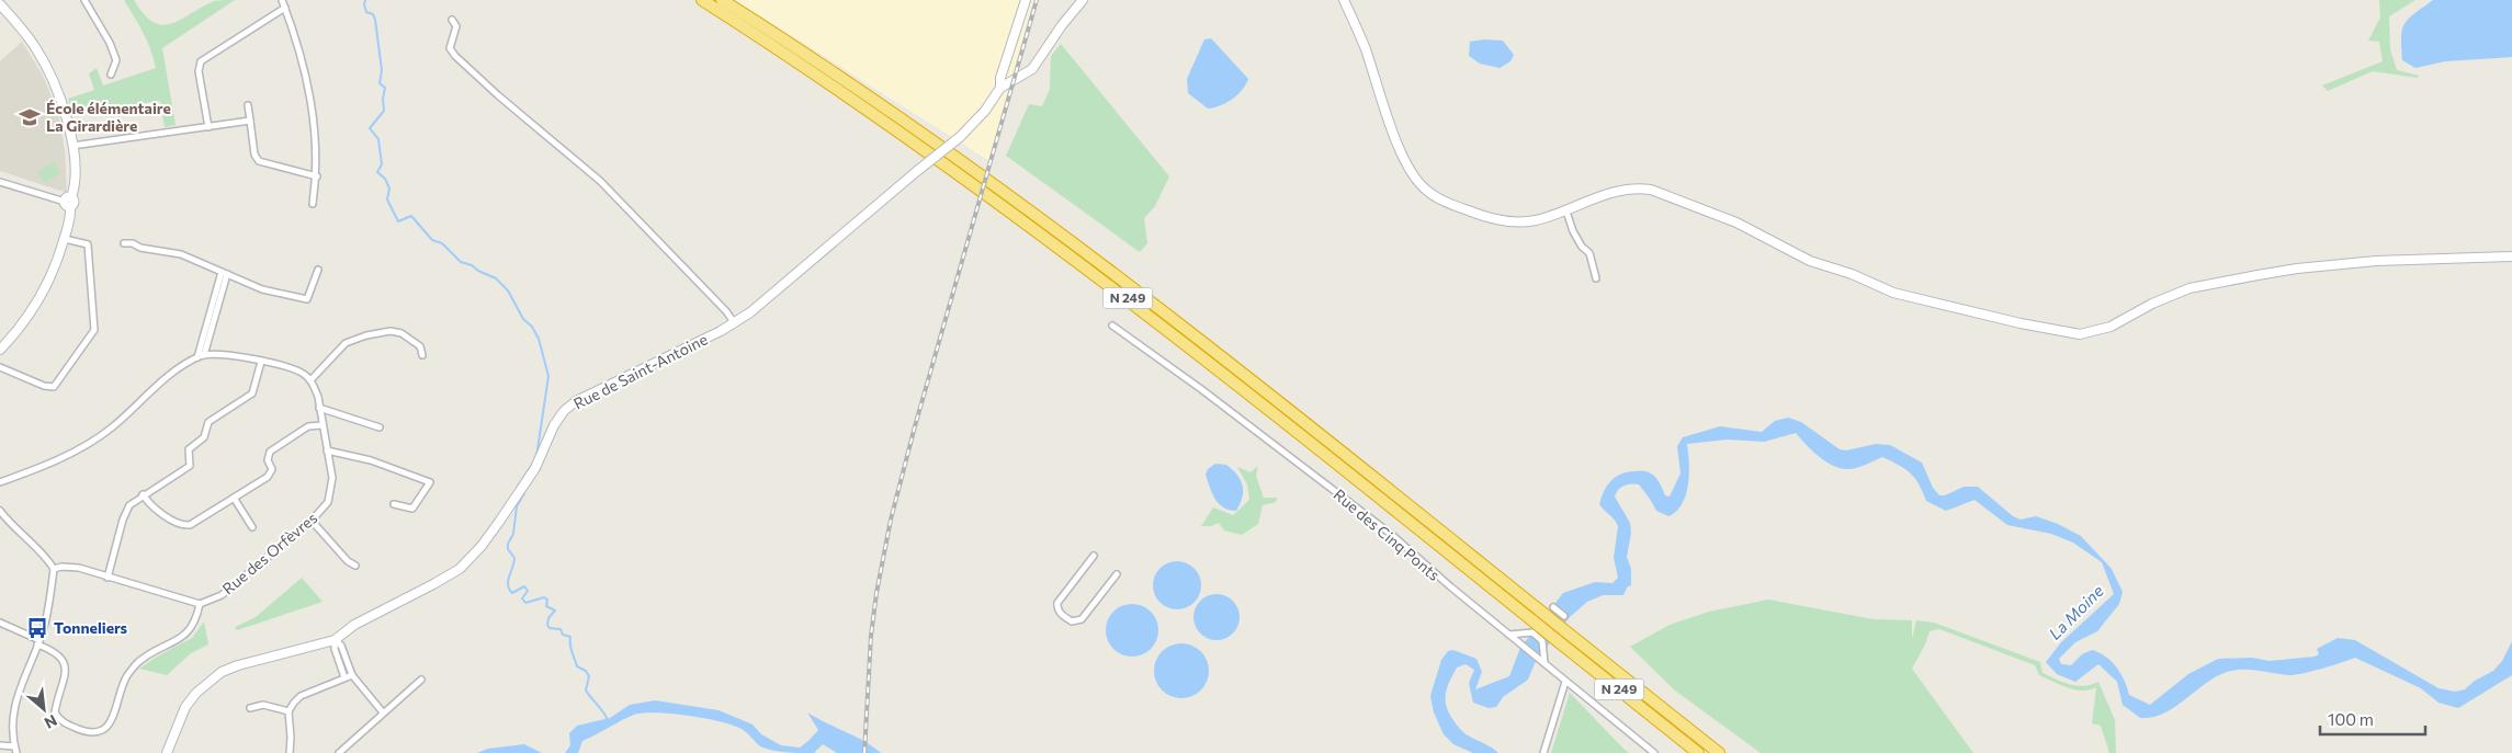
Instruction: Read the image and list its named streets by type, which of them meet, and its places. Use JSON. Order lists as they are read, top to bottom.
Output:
{
  "streets": {
    "highway": ["N 249"],
    "street": ["Rue de Saint-Antoine", "Rue des Cinq Ponts", "Rue des Orfèvres"]
  },
  "water": ["La Moine"],
  "places": {
    "school or university": ["École élémentaire La Girardière"],
    "bus stop": ["Tonneliers"]
  },
  "scale_bar": "100 m",
  "north": "bottom right"
}
